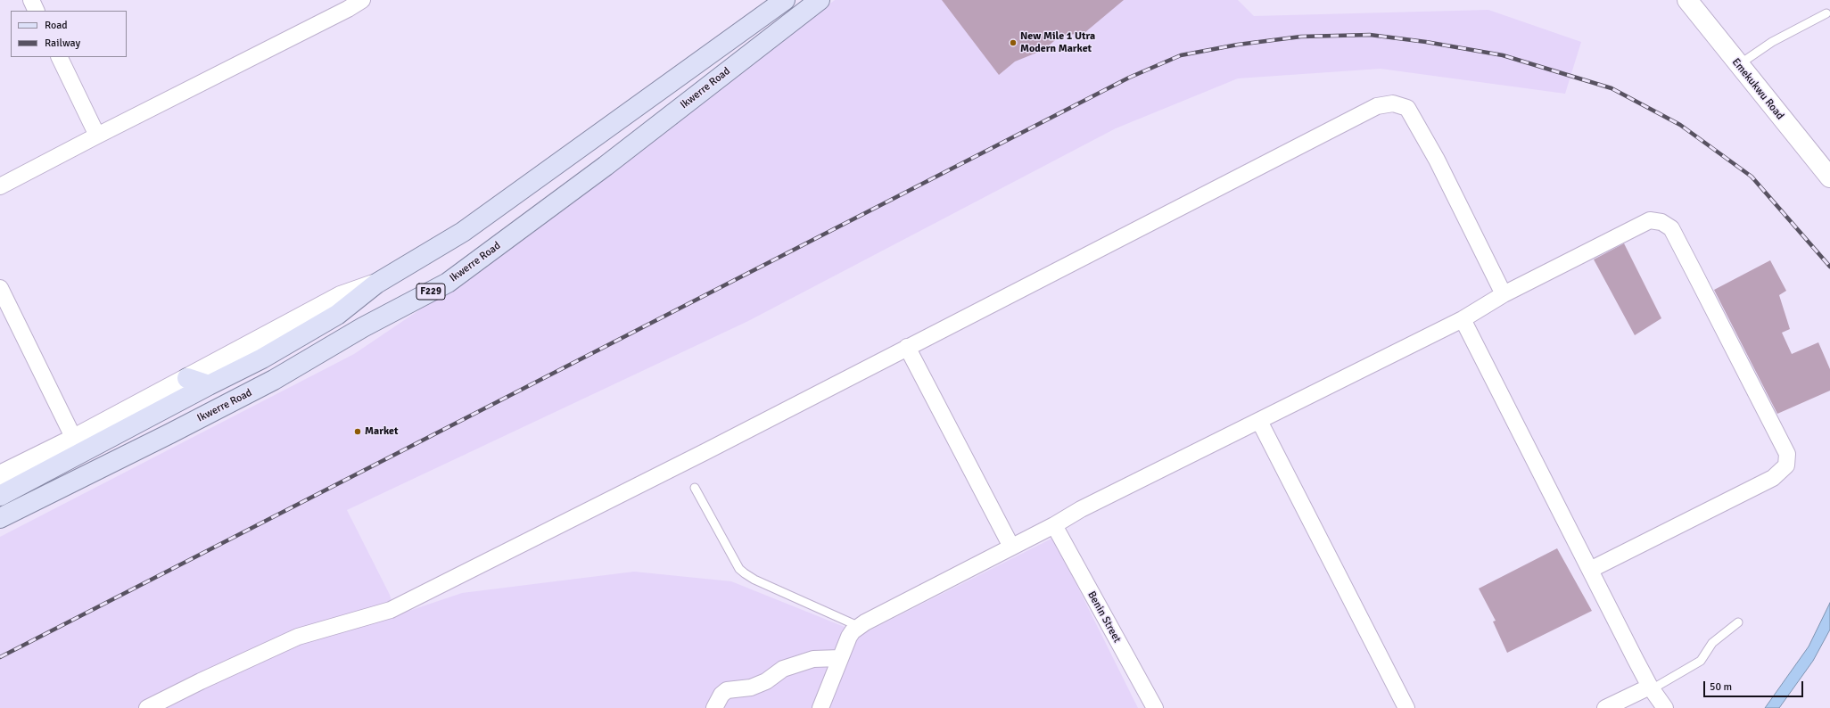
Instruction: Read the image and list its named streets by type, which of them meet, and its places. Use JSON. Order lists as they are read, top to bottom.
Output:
{
  "streets": {
    "main road": ["Ikwerre Road", "F229"],
    "street": ["Emekukwu Road", "Benin Street"]
  },
  "places": ["New Mile 1 Utra Modern Market", "Market"],
  "legend": ["Road", "Railway"],
  "scale_bar": "50 m"
}
